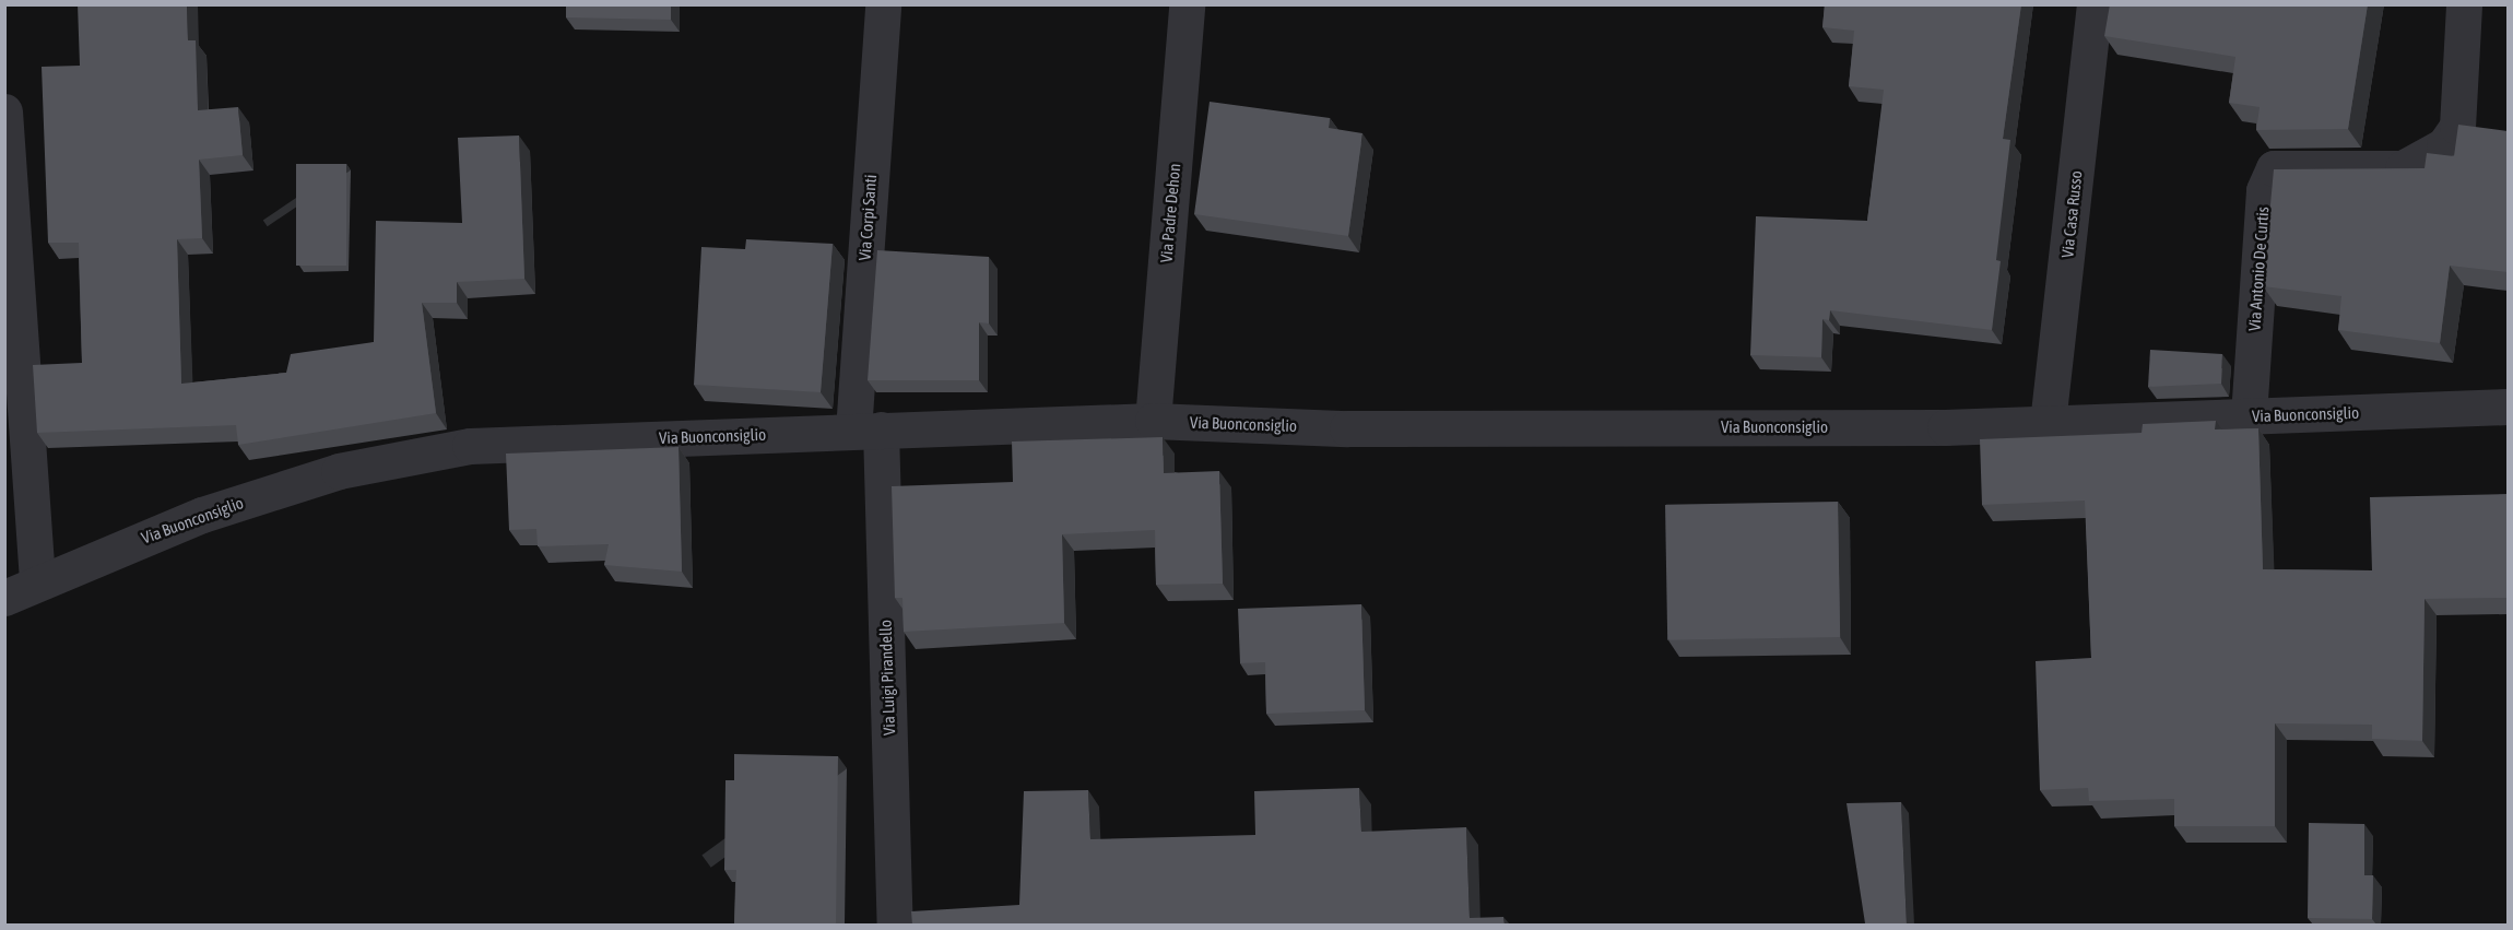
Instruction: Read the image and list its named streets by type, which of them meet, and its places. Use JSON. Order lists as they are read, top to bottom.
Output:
{
  "streets": {
    "street": [
      "Via Padre Dehon",
      "Via Casa Russo",
      "Via Corpi Santi",
      "Via Antonio De Curtis",
      "Via Buonconsiglio",
      "Via Luigi Pirandello"
    ]
  },
  "crossings": [
    ["Via Padre Dehon", "Via Buonconsiglio"],
    ["Via Casa Russo", "Via Buonconsiglio"],
    ["Via Corpi Santi", "Via Buonconsiglio"],
    ["Via Corpi Santi", "Via Luigi Pirandello"],
    ["Via Antonio De Curtis", "Via Buonconsiglio"],
    ["Via Buonconsiglio", "Via Luigi Pirandello"]
  ]
}
